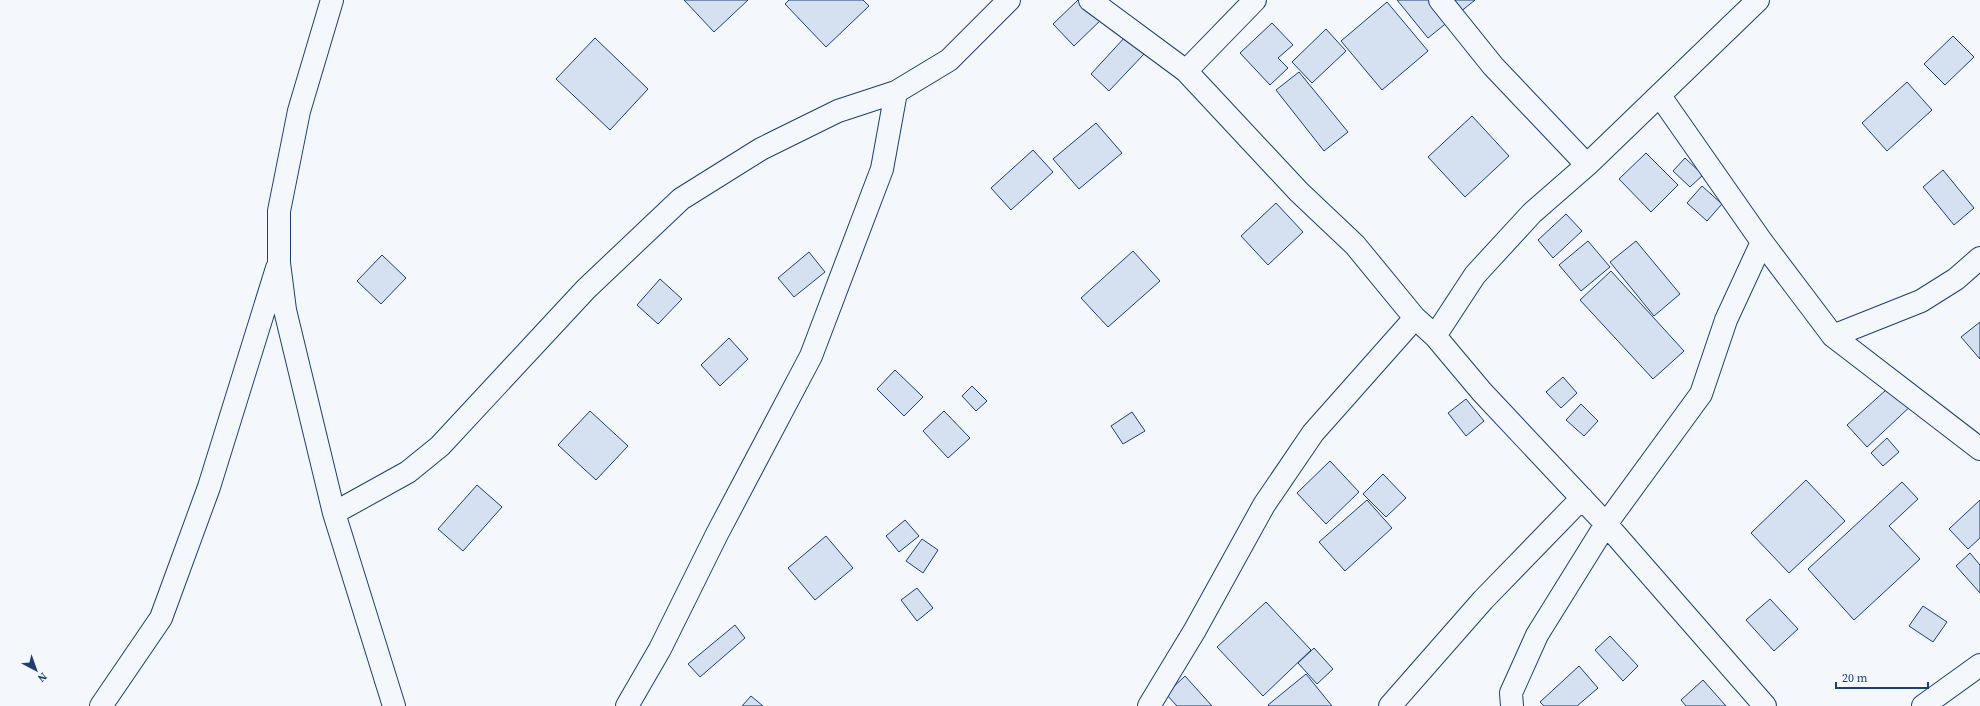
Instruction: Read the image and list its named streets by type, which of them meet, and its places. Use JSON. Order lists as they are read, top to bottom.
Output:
{
  "scale_bar": "20 m",
  "north": "bottom right"
}
